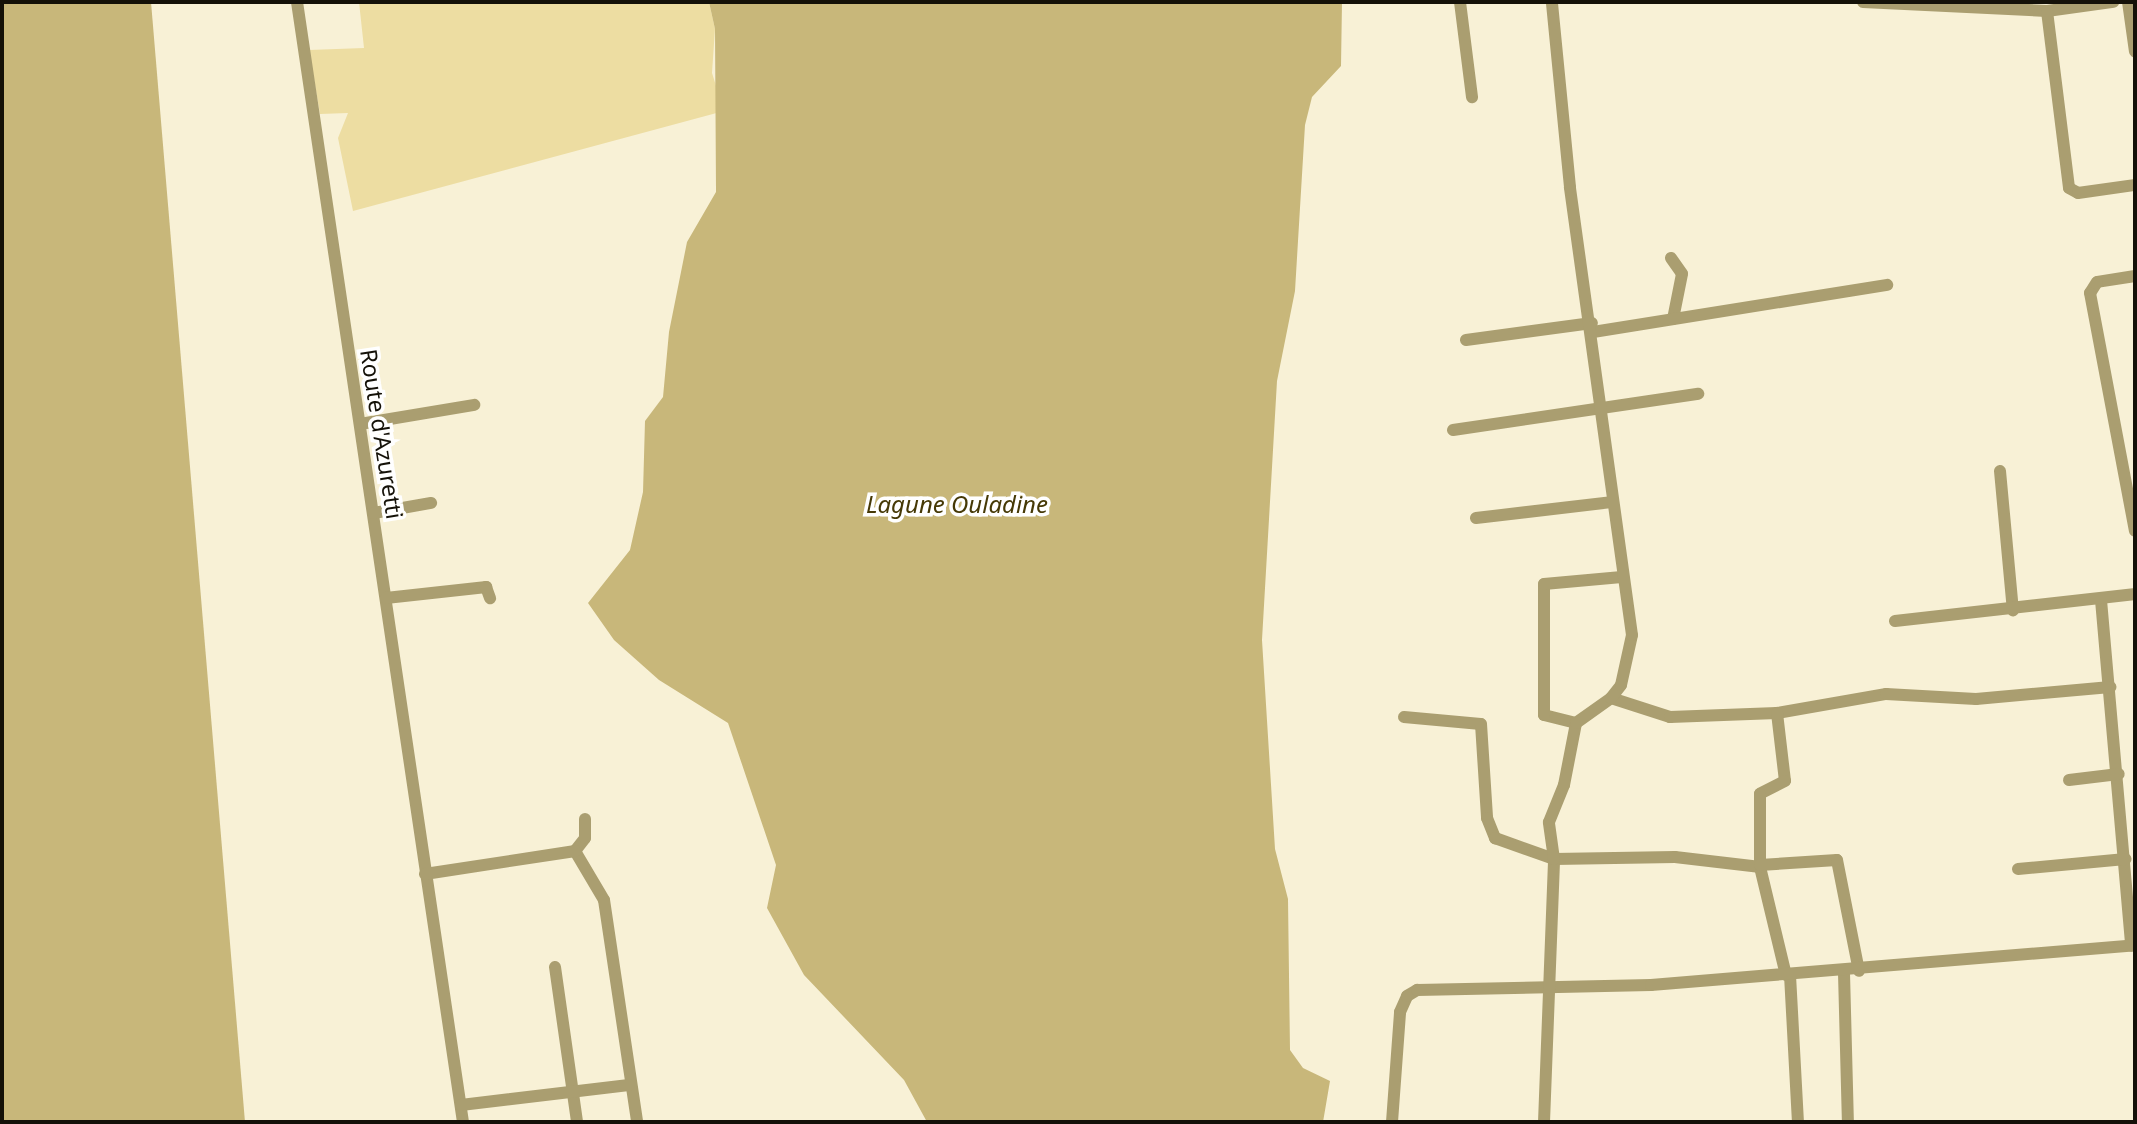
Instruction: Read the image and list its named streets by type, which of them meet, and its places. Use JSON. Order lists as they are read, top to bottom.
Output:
{
  "streets": {
    "street": ["Route d'Azuretti"]
  },
  "water": ["Lagune Ouladine"]
}
